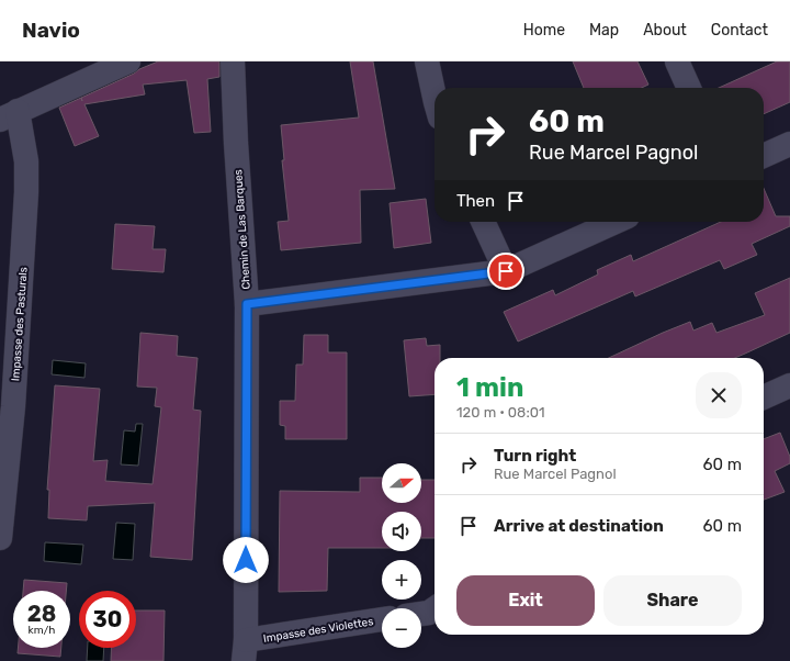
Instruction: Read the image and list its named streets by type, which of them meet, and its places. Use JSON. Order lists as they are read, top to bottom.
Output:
{
  "streets": {
    "street": ["Chemin de Las Barques", "Impasse des Pasturals", "Impasse des Violettes"]
  },
  "crossings": [
    ["Chemin de Las Barques", "Impasse des Violettes"]
  ],
  "north": "right",
  "page": {
    "header": "Navio",
    "nav": [
      "Home",
      "Map",
      "About",
      "Contact"
    ],
    "turn": ["60 m", "Rue Marcel Pagnol"],
    "then": "Then",
    "heading": ["1 min", "120 m · 08:01"],
    "list": [
      {
        "name": "Turn right",
        "note": "Rue Marcel Pagnol",
        "value": "60 m"
      },
      {
        "name": "Arrive at destination",
        "value": "60 m"
      }
    ],
    "map_buttons": ["+", "−"],
    "buttons": ["Exit", "Share"],
    "speed": "28 km/h",
    "limit": "30"
  }
}
